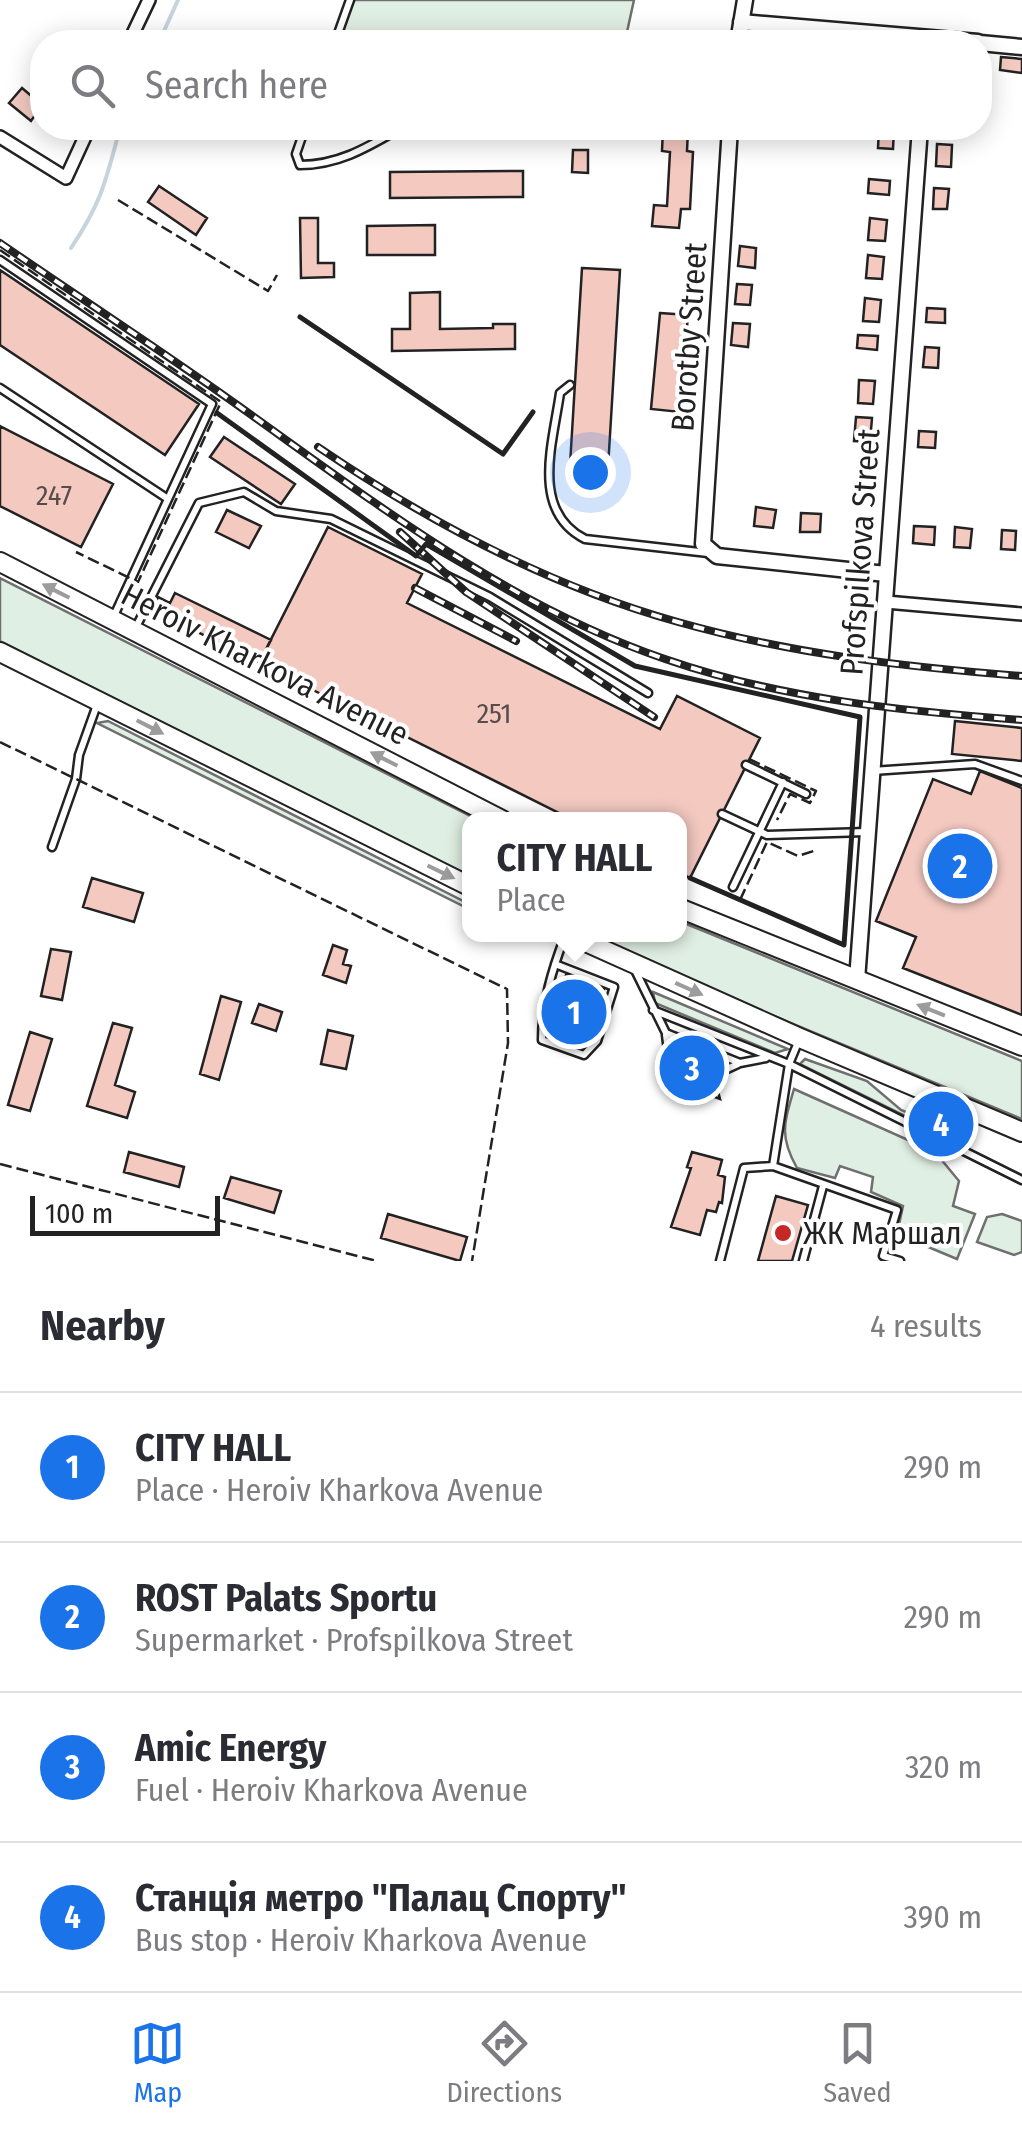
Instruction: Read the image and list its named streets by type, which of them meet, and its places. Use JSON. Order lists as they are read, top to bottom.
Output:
{
  "streets": {
    "main road": ["Heroiv Kharkova Avenue"],
    "street": ["Borotby Street", "Profspilkova Street"]
  },
  "places": ["ЖК Маршал"],
  "house_numbers": ["247", "251"],
  "scale_bar": "100 m",
  "page": {
    "search": "Search here",
    "popup": ["CITY HALL", "Place"],
    "pins": [
      "2",
      "1",
      "3",
      "4"
    ],
    "scale": "100 m",
    "heading": ["Nearby", "4 results"],
    "list": [
      {
        "mark": "1",
        "name": "CITY HALL",
        "note": "Place · Heroiv Kharkova Avenue",
        "value": "290 m"
      },
      {
        "mark": "2",
        "name": "ROST Palats Sportu",
        "note": "Supermarket · Profspilkova Street",
        "value": "290 m"
      },
      {
        "mark": "3",
        "name": "Amic Energy",
        "note": "Fuel · Heroiv Kharkova Avenue",
        "value": "320 m"
      },
      {
        "mark": "4",
        "name": "Станція метро \"Палац Спорту\"",
        "note": "Bus stop · Heroiv Kharkova Avenue",
        "value": "390 m"
      }
    ],
    "nav": ["Map", "Directions", "Saved"]
  }
}
